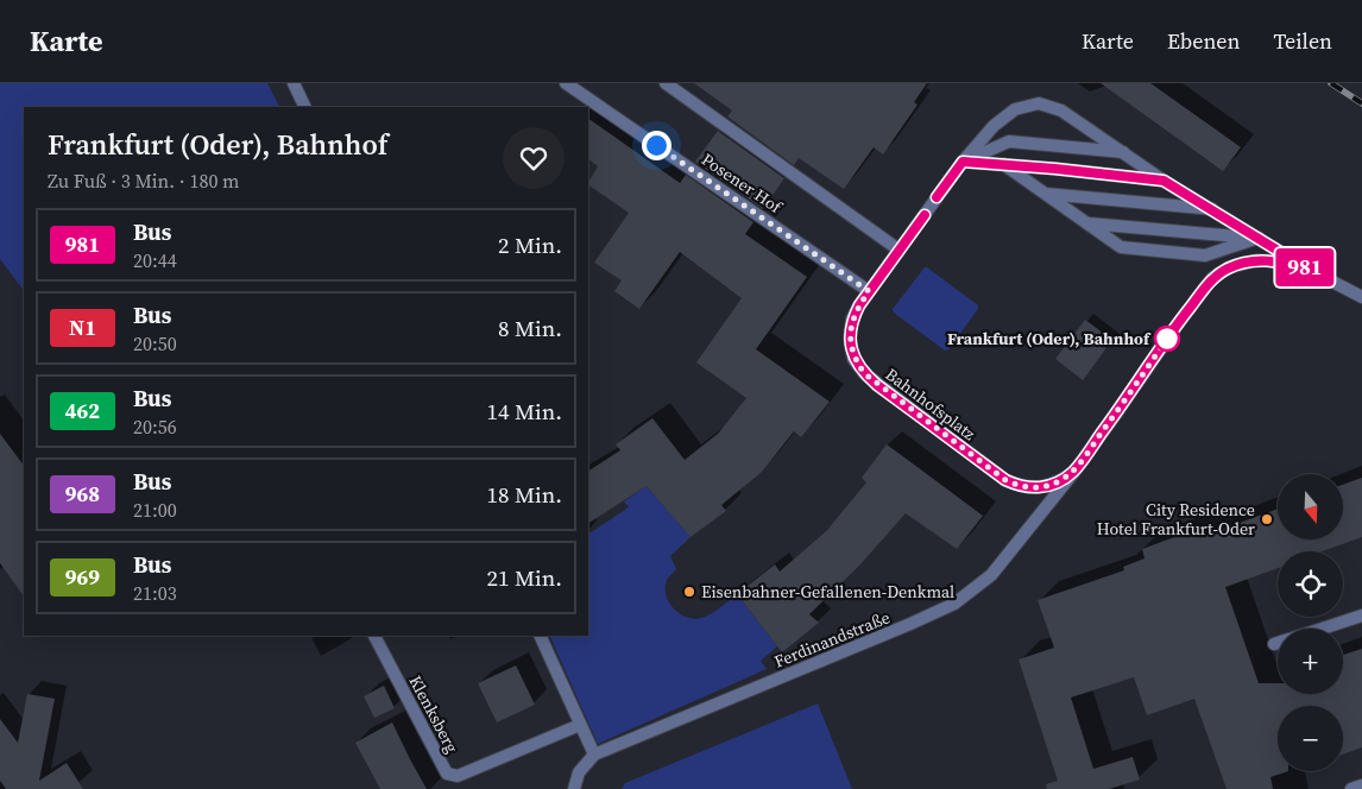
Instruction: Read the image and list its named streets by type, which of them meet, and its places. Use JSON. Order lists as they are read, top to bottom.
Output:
{
  "streets": {
    "street": [
      "Posener Hof",
      "Bahnhofsplatz",
      "Ferdinandstraße",
      "Klenksberg"
    ]
  },
  "crossings": [
    ["Posener Hof", "Bahnhofsplatz"],
    ["Bahnhofsplatz", "Ferdinandstraße"]
  ],
  "places": ["Frankfurt (Oder), Bahnhof", "City Residence Hotel Frankfurt-Oder", "Eisenbahner-Gefallenen-Denkmal"],
  "lines": ["bus line 981"],
  "north": "bottom",
  "page": {
    "header": "Karte",
    "nav": ["Karte", "Ebenen", "Teilen"],
    "on_map": "981",
    "heading": ["Frankfurt (Oder), Bahnhof", "Zu Fuß · 3 Min. · 180 m"],
    "list": [
      {
        "mark": "981",
        "name": "Bus",
        "note": "20:44",
        "value": "2 Min."
      },
      {
        "mark": "N1",
        "name": "Bus",
        "note": "20:50",
        "value": "8 Min."
      },
      {
        "mark": "462",
        "name": "Bus",
        "note": "20:56",
        "value": "14 Min."
      },
      {
        "mark": "968",
        "name": "Bus",
        "note": "21:00",
        "value": "18 Min."
      },
      {
        "mark": "969",
        "name": "Bus",
        "note": "21:03",
        "value": "21 Min."
      }
    ],
    "map_buttons": ["+", "−"]
  }
}
